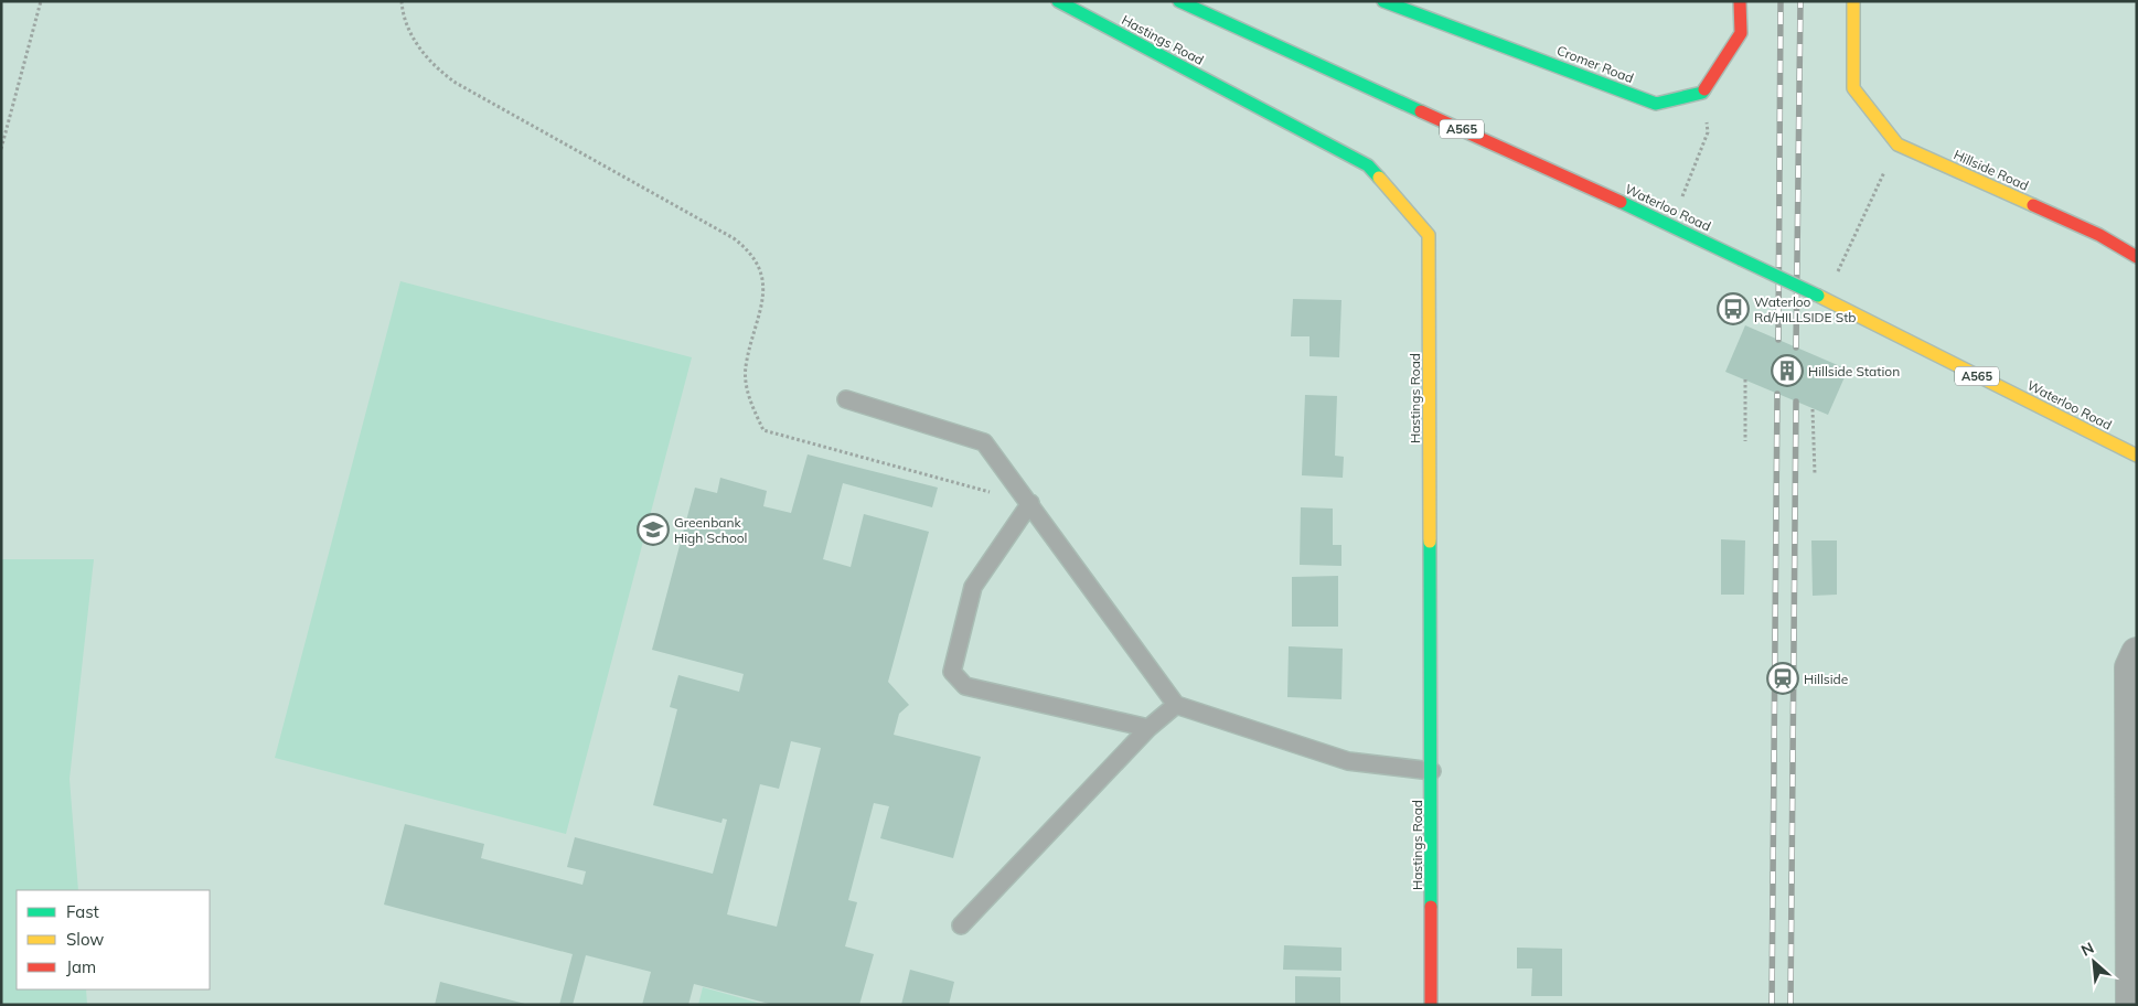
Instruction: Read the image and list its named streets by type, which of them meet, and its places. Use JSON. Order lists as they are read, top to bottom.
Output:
{
  "streets": {
    "main road": [
      "Hastings Road",
      "Cromer Road",
      "A565",
      "Hillside Road",
      "Waterloo Road"
    ]
  },
  "places": {
    "bus stop": ["Waterloo Rd/HILLSIDE Stb"],
    "building": ["Hillside Station"],
    "school or university": ["Greenbank High School"],
    "station": ["Hillside"]
  },
  "legend": ["Fast", "Slow", "Jam"],
  "north": "top left"
}
